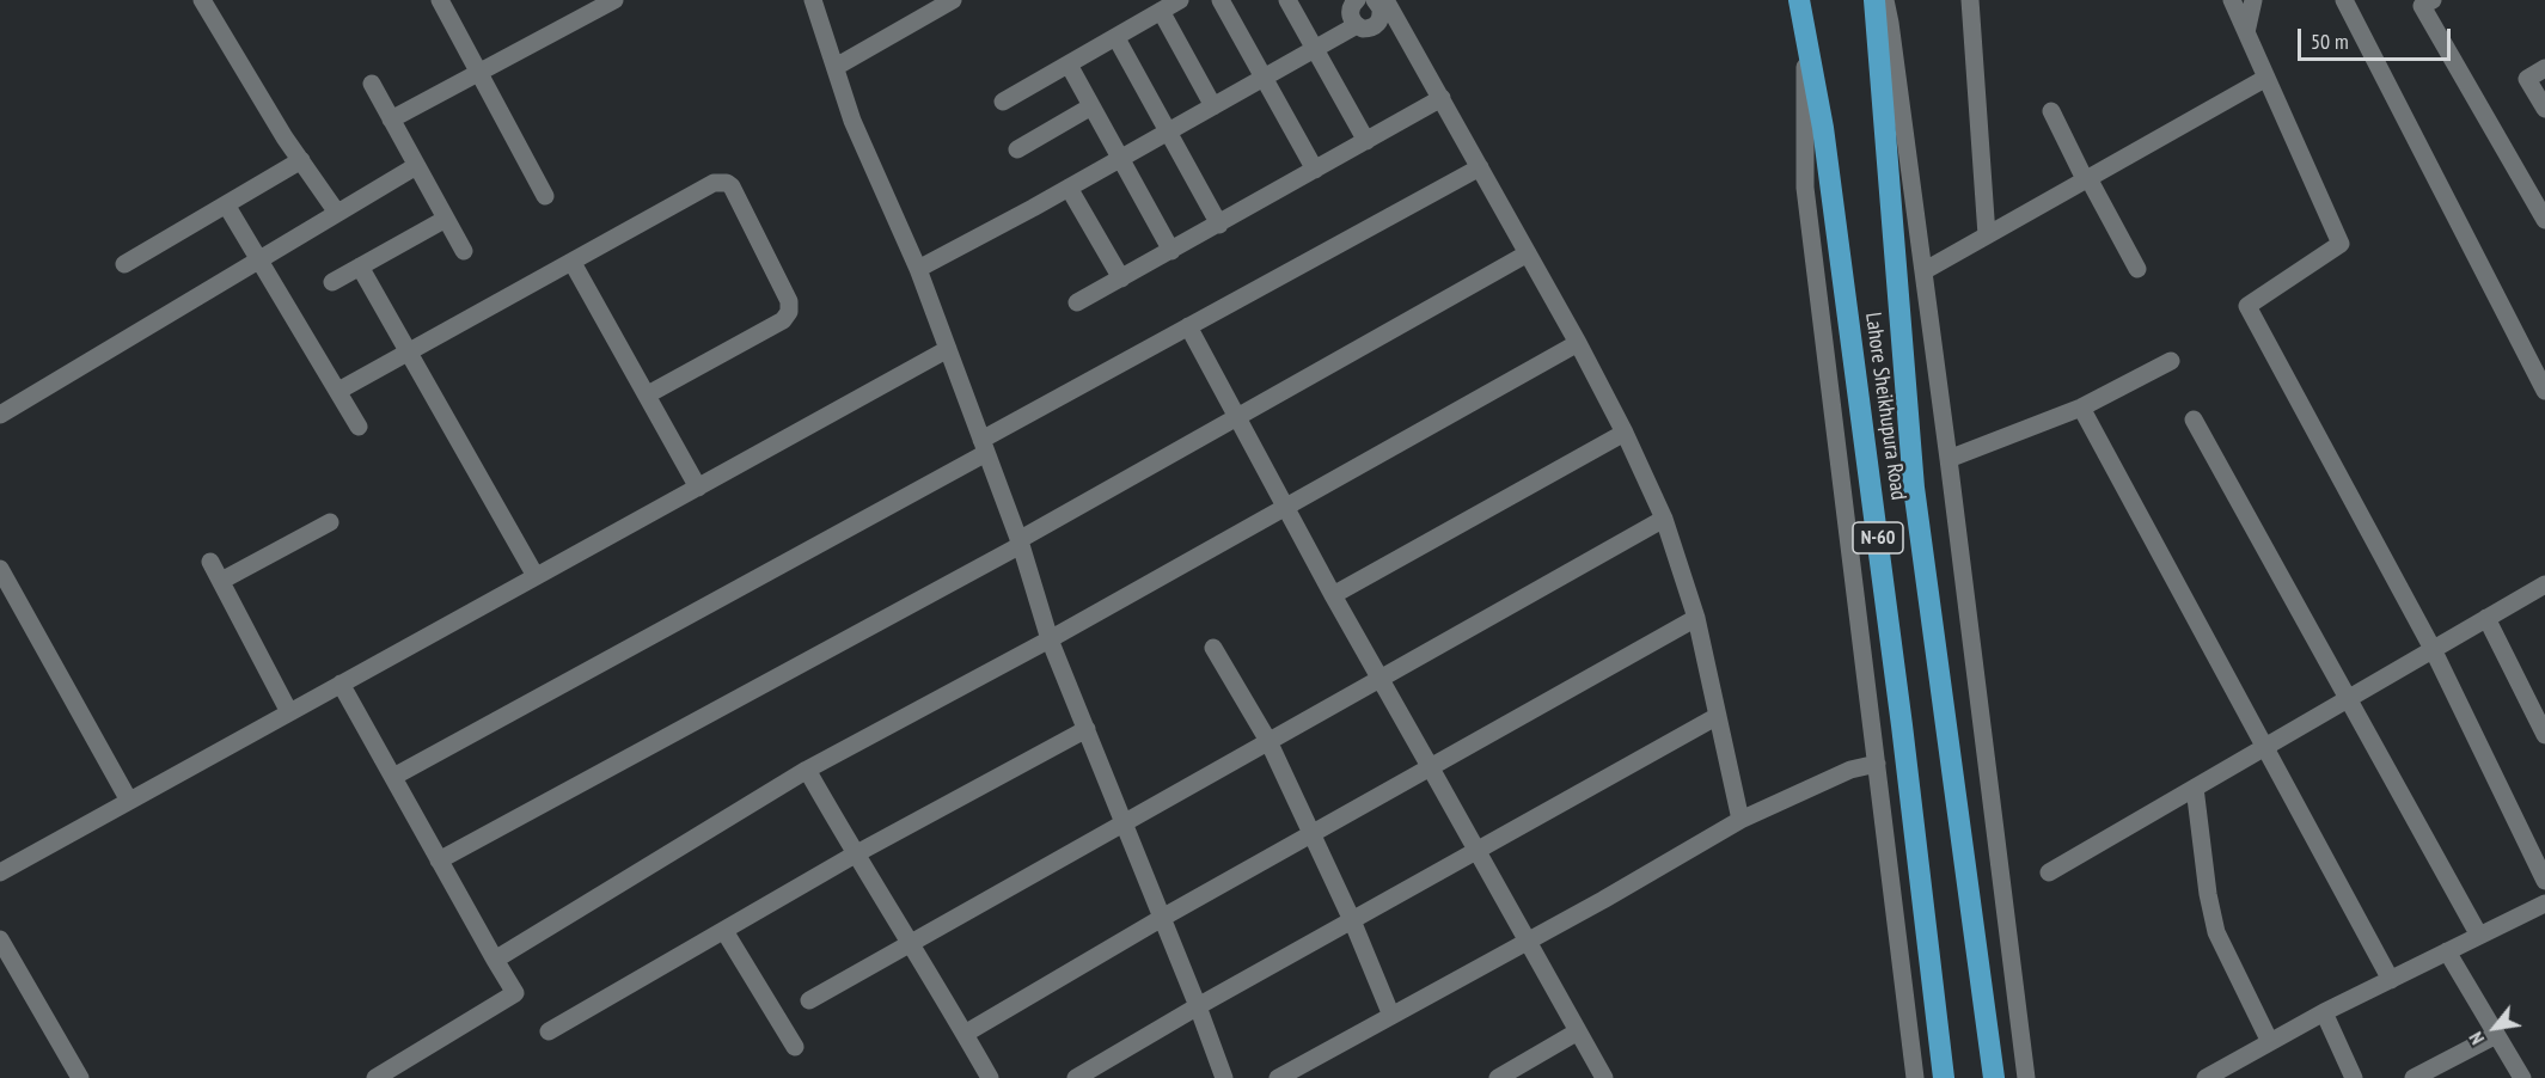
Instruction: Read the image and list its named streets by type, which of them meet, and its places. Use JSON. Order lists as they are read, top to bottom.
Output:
{
  "streets": {
    "highway": ["Lahore Sheikhupura Road", "N-60"]
  },
  "scale_bar": "50 m",
  "north": "bottom left"
}
